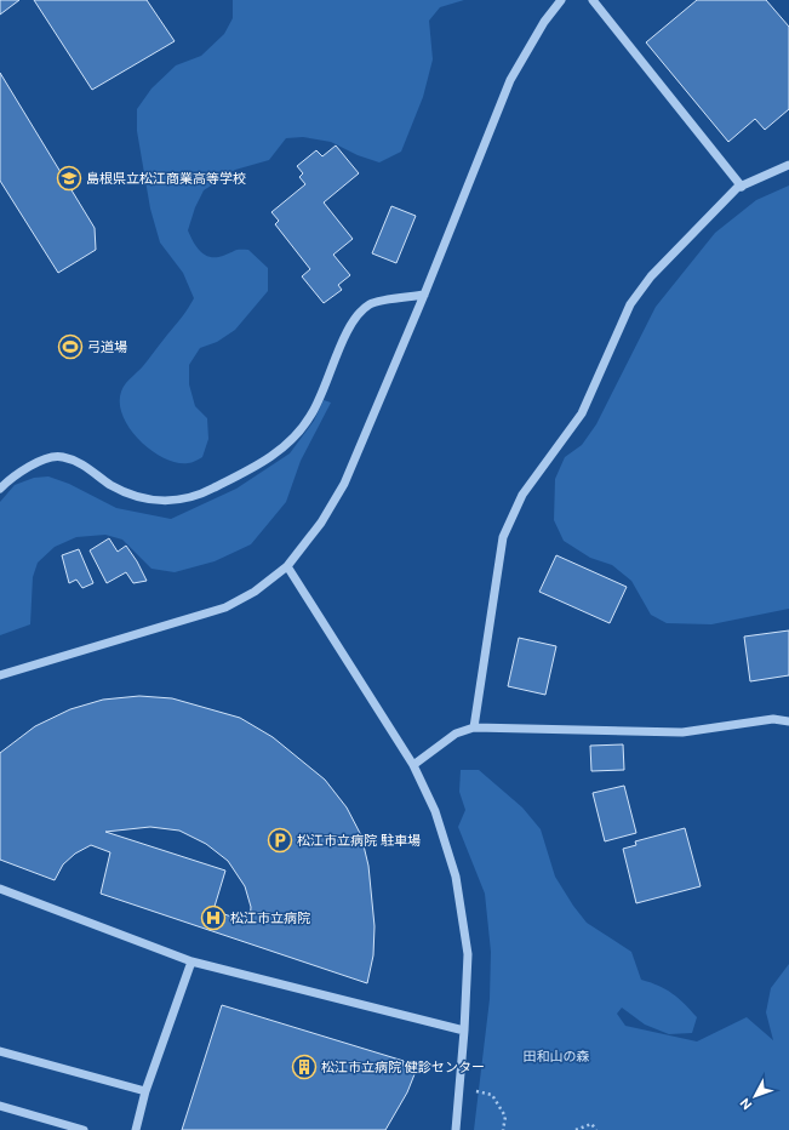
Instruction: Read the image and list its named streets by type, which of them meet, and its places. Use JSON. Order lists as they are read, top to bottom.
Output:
{
  "parks": ["田和山の森"],
  "places": {
    "school or university": ["島根県立松江商業高等学校"],
    "sports": ["弓道場"],
    "parking": ["松江市立病院 駐車場"],
    "hospital": ["松江市立病院"],
    "building": ["松江市立病院 健診センター"]
  },
  "north": "bottom left"
}
